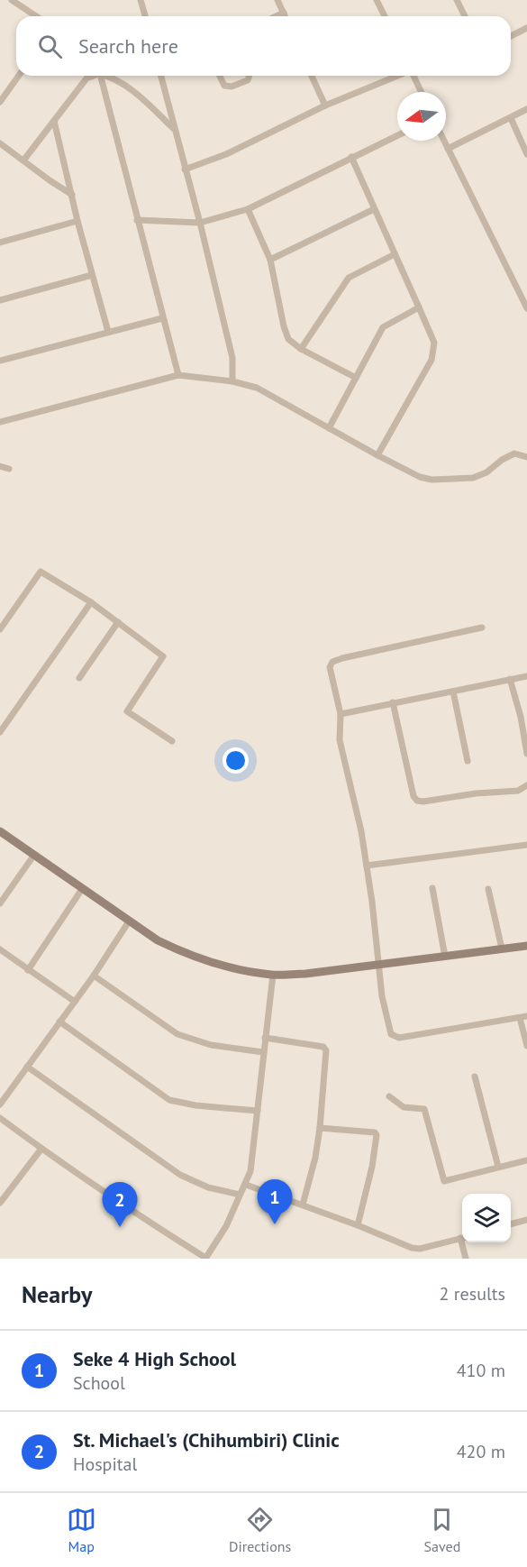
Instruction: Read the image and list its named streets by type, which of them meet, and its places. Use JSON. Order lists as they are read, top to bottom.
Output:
{
  "north": "left",
  "page": {
    "search": "Search here",
    "pins": ["1", "2"],
    "heading": ["Nearby", "2 results"],
    "list": [
      {
        "mark": "1",
        "name": "Seke 4 High School",
        "note": "School",
        "value": "410 m"
      },
      {
        "mark": "2",
        "name": "St. Michael's (Chihumbiri) Clinic",
        "note": "Hospital",
        "value": "420 m"
      }
    ],
    "nav": ["Map", "Directions", "Saved"]
  }
}
